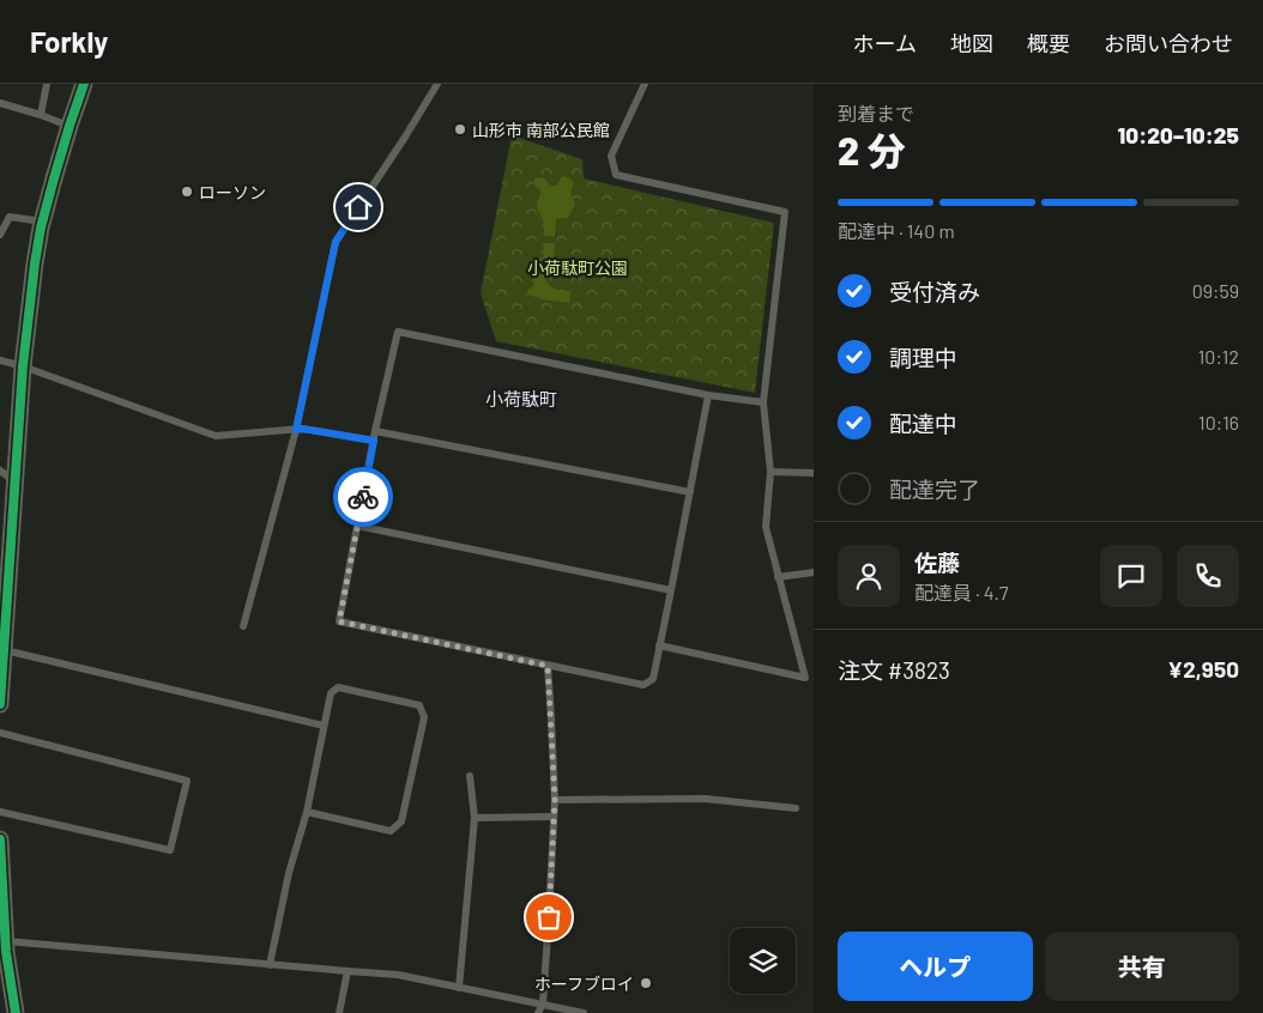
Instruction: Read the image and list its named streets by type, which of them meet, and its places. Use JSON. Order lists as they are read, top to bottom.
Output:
{
  "districts": ["小荷駄町"],
  "parks": ["小荷駄町公園"],
  "places": ["山形市 南部公民館", "ローソン", "ホーフブロイ"],
  "page": {
    "header": "Forkly",
    "nav": [
      "ホーム",
      "地図",
      "概要",
      "お問い合わせ"
    ],
    "heading": ["2 分", "到着まで", "10:20–10:25"],
    "panel": [
      "佐藤",
      "配達員 · 4.7",
      "注文 #3823",
      "¥2,950"
    ],
    "bar": "配達中 · 140 m",
    "list": [
      ["受付済み", "09:59"],
      ["調理中", "10:12"],
      ["配達中", "10:16"],
      "配達完了"
    ],
    "buttons": ["ヘルプ", "共有"]
  }
}
